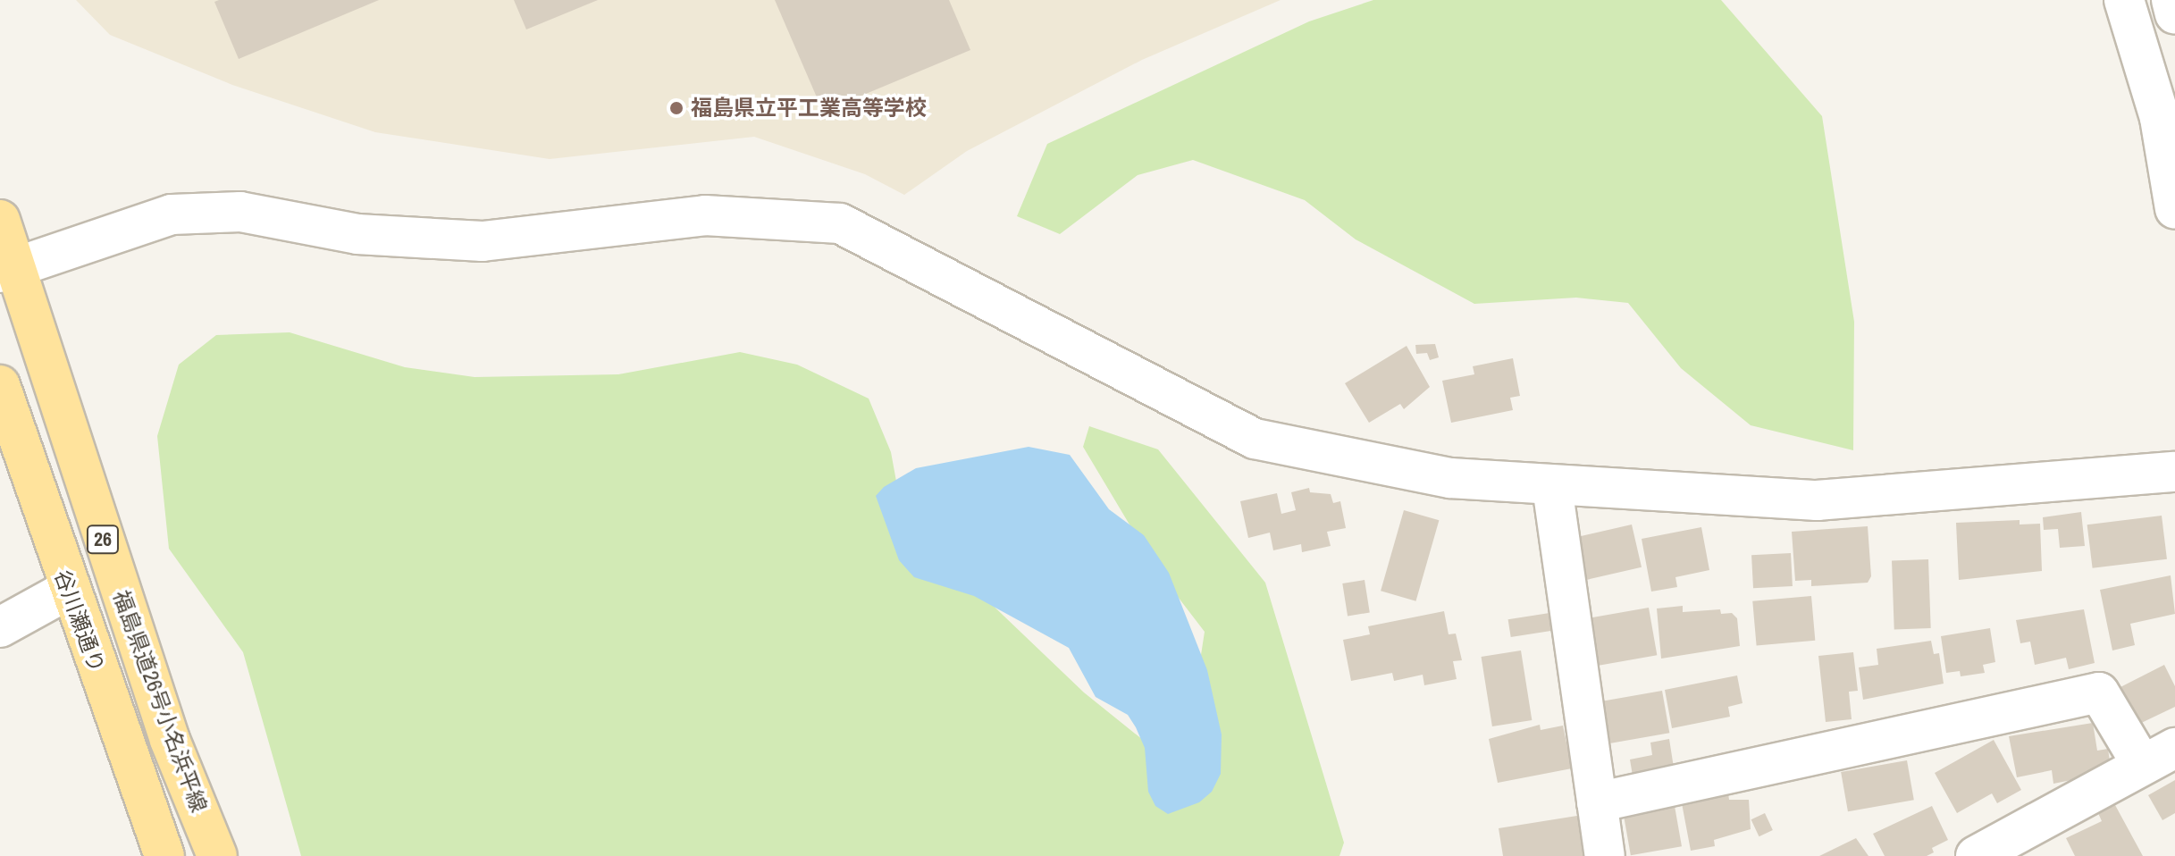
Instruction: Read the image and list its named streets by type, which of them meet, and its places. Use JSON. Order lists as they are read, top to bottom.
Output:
{
  "streets": {
    "main road": ["26", "谷川瀬通り", "福島県道26号小名浜平線"]
  },
  "places": ["福島県立平工業高等学校"]
}
